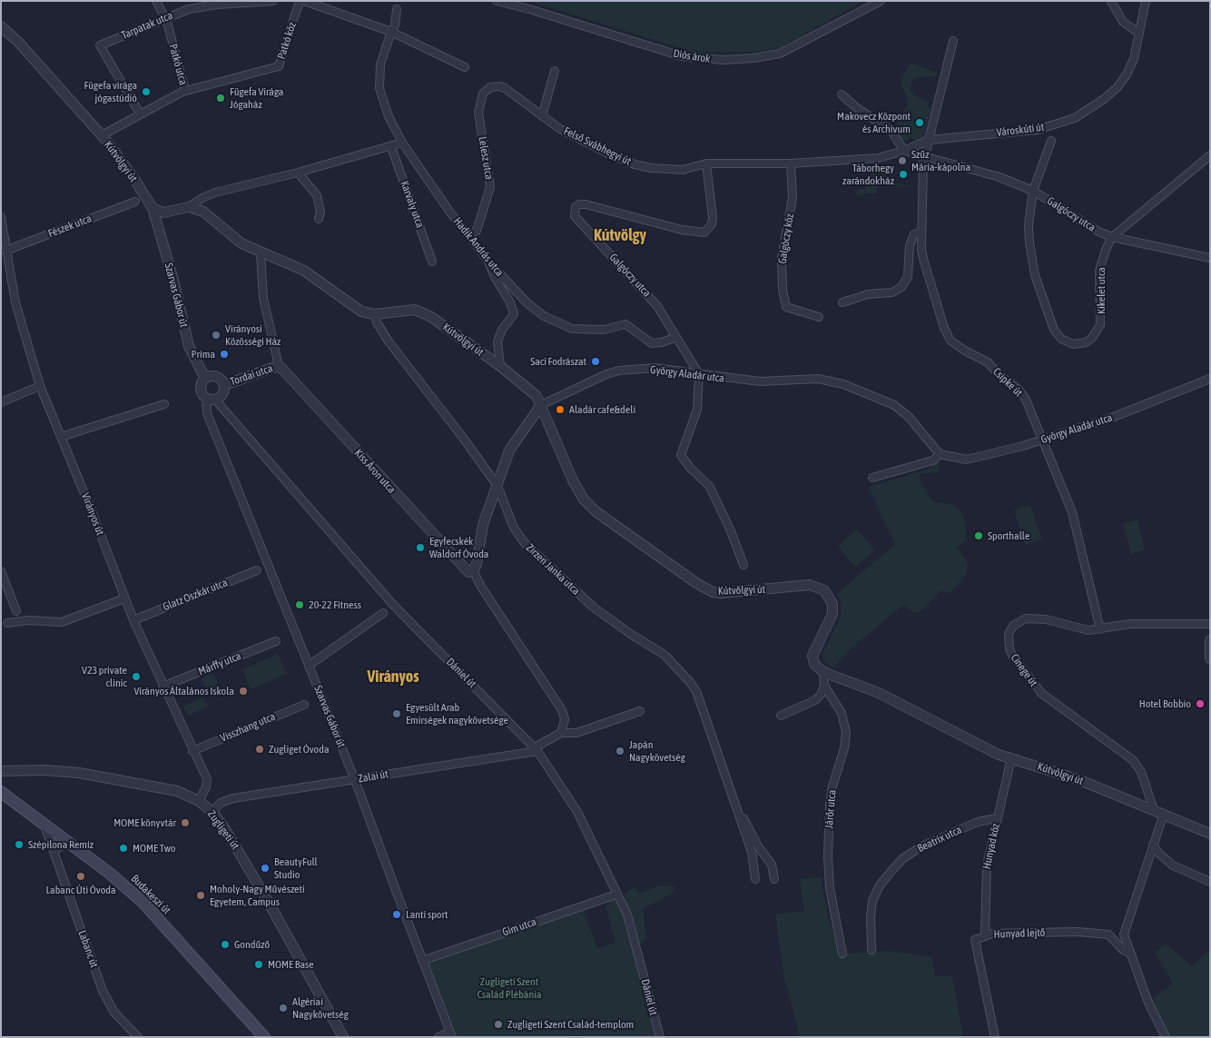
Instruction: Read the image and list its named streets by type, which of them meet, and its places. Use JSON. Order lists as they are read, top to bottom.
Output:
{
  "streets": {
    "main road": ["Budakeszi út"],
    "street": [
      "Tarpatak utca",
      "Patkó köz",
      "Diós árok",
      "Patkó utca",
      "Városkúti út",
      "Felső Svábhegyi út",
      "Lelesz utca",
      "Kútvölgyi út",
      "Karvaly utca",
      "Galgóczy utca",
      "Fészek utca",
      "Galgóczy köz",
      "Hadik András utca",
      "Kikelet utca",
      "Szarvas Gábor út",
      "György Aladár utca",
      "Tordai utca",
      "Csipke út",
      "Kiss Áron utca",
      "Virányos út",
      "Zirzen Janka utca",
      "Glatz Oszkár utca",
      "Márffy utca",
      "Cinege út",
      "Dániel út",
      "Visszhang utca",
      "Zalai út",
      "Járőr utca",
      "Zugligeti út",
      "Beatrix utca",
      "Hunyad köz",
      "Gím utca",
      "Hunyad lejtő",
      "Labanc út"
    ]
  },
  "crossings": [
    ["Tarpatak utca", "Patkó utca"],
    ["Patkó köz", "Patkó utca"],
    ["Patkó utca", "Kútvölgyi út"],
    ["Városkúti út", "Galgóczy utca"],
    ["Városkúti út", "Csipke út"],
    ["Felső Svábhegyi út", "Lelesz utca"],
    ["Felső Svábhegyi út", "Galgóczy utca"],
    ["Lelesz utca", "Hadik András utca"],
    ["Kútvölgyi út", "Szarvas Gábor út"],
    ["Kútvölgyi út", "György Aladár utca"],
    ["Kútvölgyi út", "Zirzen Janka utca"],
    ["Kútvölgyi út", "Cinege út"],
    ["Kútvölgyi út", "Járőr utca"],
    ["Kútvölgyi út", "Hunyad köz"],
    ["Galgóczy utca", "Hadik András utca"],
    ["Galgóczy utca", "Kikelet utca"],
    ["Galgóczy utca", "György Aladár utca"],
    ["Galgóczy utca", "Csipke út"],
    ["Fészek utca", "Virányos út"],
    ["Szarvas Gábor út", "Tordai utca"],
    ["Szarvas Gábor út", "Dániel út"],
    ["Szarvas Gábor út", "Zalai út"],
    ["Szarvas Gábor út", "Gím utca"],
    ["György Aladár utca", "Csipke út"],
    ["György Aladár utca", "Kiss Áron utca"],
    ["György Aladár utca", "Zirzen Janka utca"],
    ["Tordai utca", "Kiss Áron utca"],
    ["Tordai utca", "Dániel út"],
    ["Csipke út", "Cinege út"],
    ["Virányos út", "Glatz Oszkár utca"],
    ["Virányos út", "Márffy utca"],
    ["Virányos út", "Visszhang utca"],
    ["Virányos út", "Zugligeti út"],
    ["Dániel út", "Zalai út"],
    ["Dániel út", "Gím utca"],
    ["Zalai út", "Zugligeti út"],
    ["Beatrix utca", "Hunyad köz"],
    ["Hunyad köz", "Hunyad lejtő"],
    ["Budakeszi út", "Labanc út"]
  ],
  "districts": ["Kútvölgy", "Virányos"],
  "parks": ["Zugligeti Szent Család Plébánia"],
  "places": [
    "Fügefa virága jógastúdió",
    "Fügefa Virága Jógaház",
    "Makovecz Központ és Archívum",
    "Szűz Mária-kápolna",
    "Táborhegy zarándokház",
    "Virányosi Közösségi Ház",
    "Príma",
    "Saci Fodrászat",
    "Aladár cafe&deli",
    "Sporthalle",
    "Egyfecskék Waldorf Óvoda",
    "20-22 Fitness",
    "V23 private clinic",
    "Virányos Általános Iskola",
    "Hotel Bobbio",
    "Egyesült Arab Emírségek nagykövetsége",
    "Zugliget Óvoda",
    "Japán Nagykövetség",
    "MOME könyvtár",
    "Szépilona Remíz",
    "MOME Two",
    "BeautyFull Studio",
    "Labanc Úti Óvoda",
    "Moholy-Nagy Művészeti Egyetem, Campus",
    "Lanti sport",
    "Gondűző",
    "MOME Base",
    "Algériai Nagykövetség",
    "Zugligeti Szent Család-templom"
  ]
}
